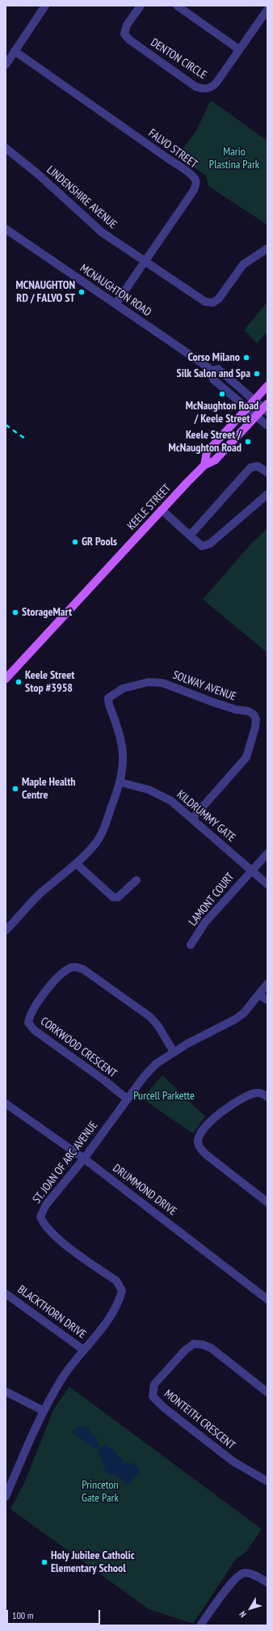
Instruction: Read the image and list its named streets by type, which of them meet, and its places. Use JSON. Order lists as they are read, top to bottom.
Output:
{
  "streets": {
    "main road": ["KEELE STREET"],
    "street": [
      "DENTON CIRCLE",
      "FALVO STREET",
      "LINDENSHIRE AVENUE",
      "MCNAUGHTON ROAD",
      "SOLWAY AVENUE",
      "KILDRUMMY GATE",
      "LAMONT COURT",
      "CORKWOOD CRESCENT",
      "ST. JOAN OF ARC AVENUE",
      "DRUMMOND DRIVE",
      "BLACKTHORN DRIVE",
      "MONTEITH CRESCENT"
    ]
  },
  "crossings": [
    ["FALVO STREET", "LINDENSHIRE AVENUE"],
    ["FALVO STREET", "MCNAUGHTON ROAD"],
    ["MCNAUGHTON ROAD", "KEELE STREET"],
    ["SOLWAY AVENUE", "KILDRUMMY GATE"],
    ["KILDRUMMY GATE", "LAMONT COURT"],
    ["CORKWOOD CRESCENT", "ST. JOAN OF ARC AVENUE"],
    ["ST. JOAN OF ARC AVENUE", "DRUMMOND DRIVE"],
    ["ST. JOAN OF ARC AVENUE", "BLACKTHORN DRIVE"]
  ],
  "parks": ["Mario Plastina Park", "Purcell Parkette", "Princeton Gate Park"],
  "places": [
    "MCNAUGHTON RD / FALVO ST",
    "Corso Milano",
    "Silk Salon and Spa",
    "McNaughton Road / Keele Street",
    "Keele Street / McNaughton Road",
    "GR Pools",
    "StorageMart",
    "Keele Street Stop #3958",
    "Maple Health Centre",
    "Holy Jubilee Catholic Elementary School"
  ],
  "scale_bar": "100 m",
  "north": "bottom left"
}
